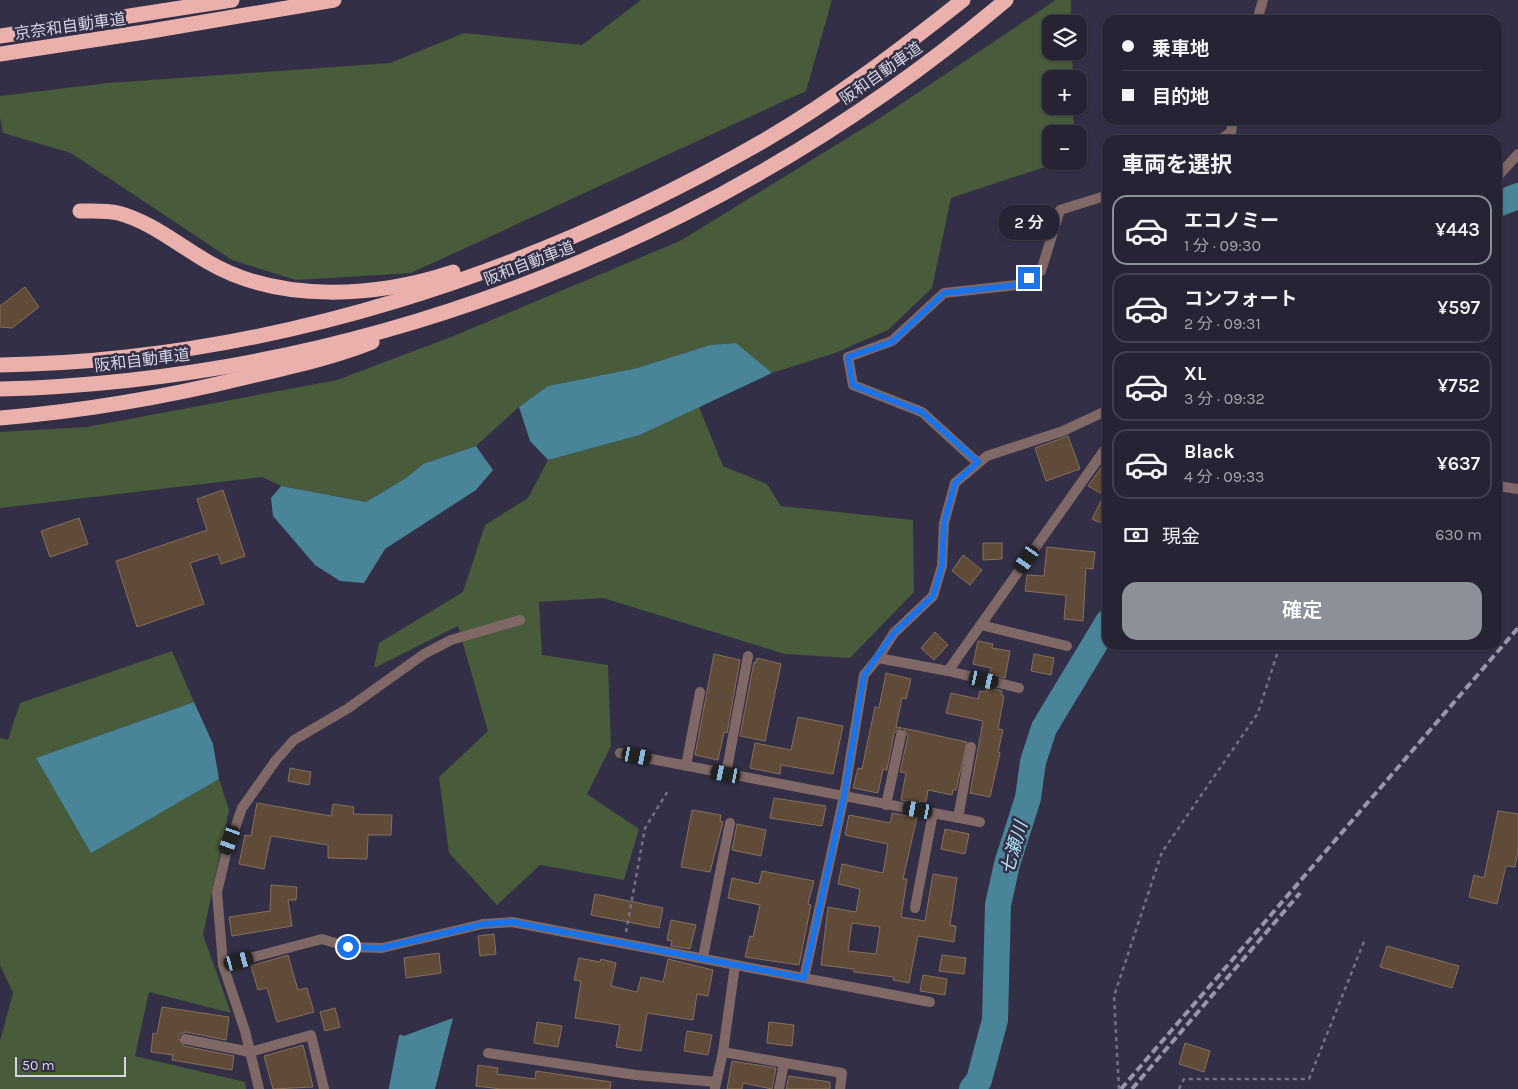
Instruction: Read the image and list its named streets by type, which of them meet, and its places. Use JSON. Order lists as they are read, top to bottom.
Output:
{
  "streets": {
    "highway": ["京奈和自動車道", "阪和自動車道"]
  },
  "water": ["七瀬川"],
  "scale_bar": "50 m",
  "page": {
    "map_buttons": ["+", "−"],
    "banner": ["乗車地", "目的地"],
    "heading": "車両を選択",
    "list": [
      {
        "name": "エコノミー",
        "note": "1 分 · 09:30",
        "value": "¥443"
      },
      {
        "name": "コンフォート",
        "note": "2 分 · 09:31",
        "value": "¥597"
      },
      {
        "name": "XL",
        "note": "3 分 · 09:32",
        "value": "¥752"
      },
      {
        "name": "Black",
        "note": "4 分 · 09:33",
        "value": "¥637"
      }
    ],
    "bubble": "2 分",
    "pay": ["現金", "630 m"],
    "buttons": "確定",
    "scale": "50 m"
  }
}
